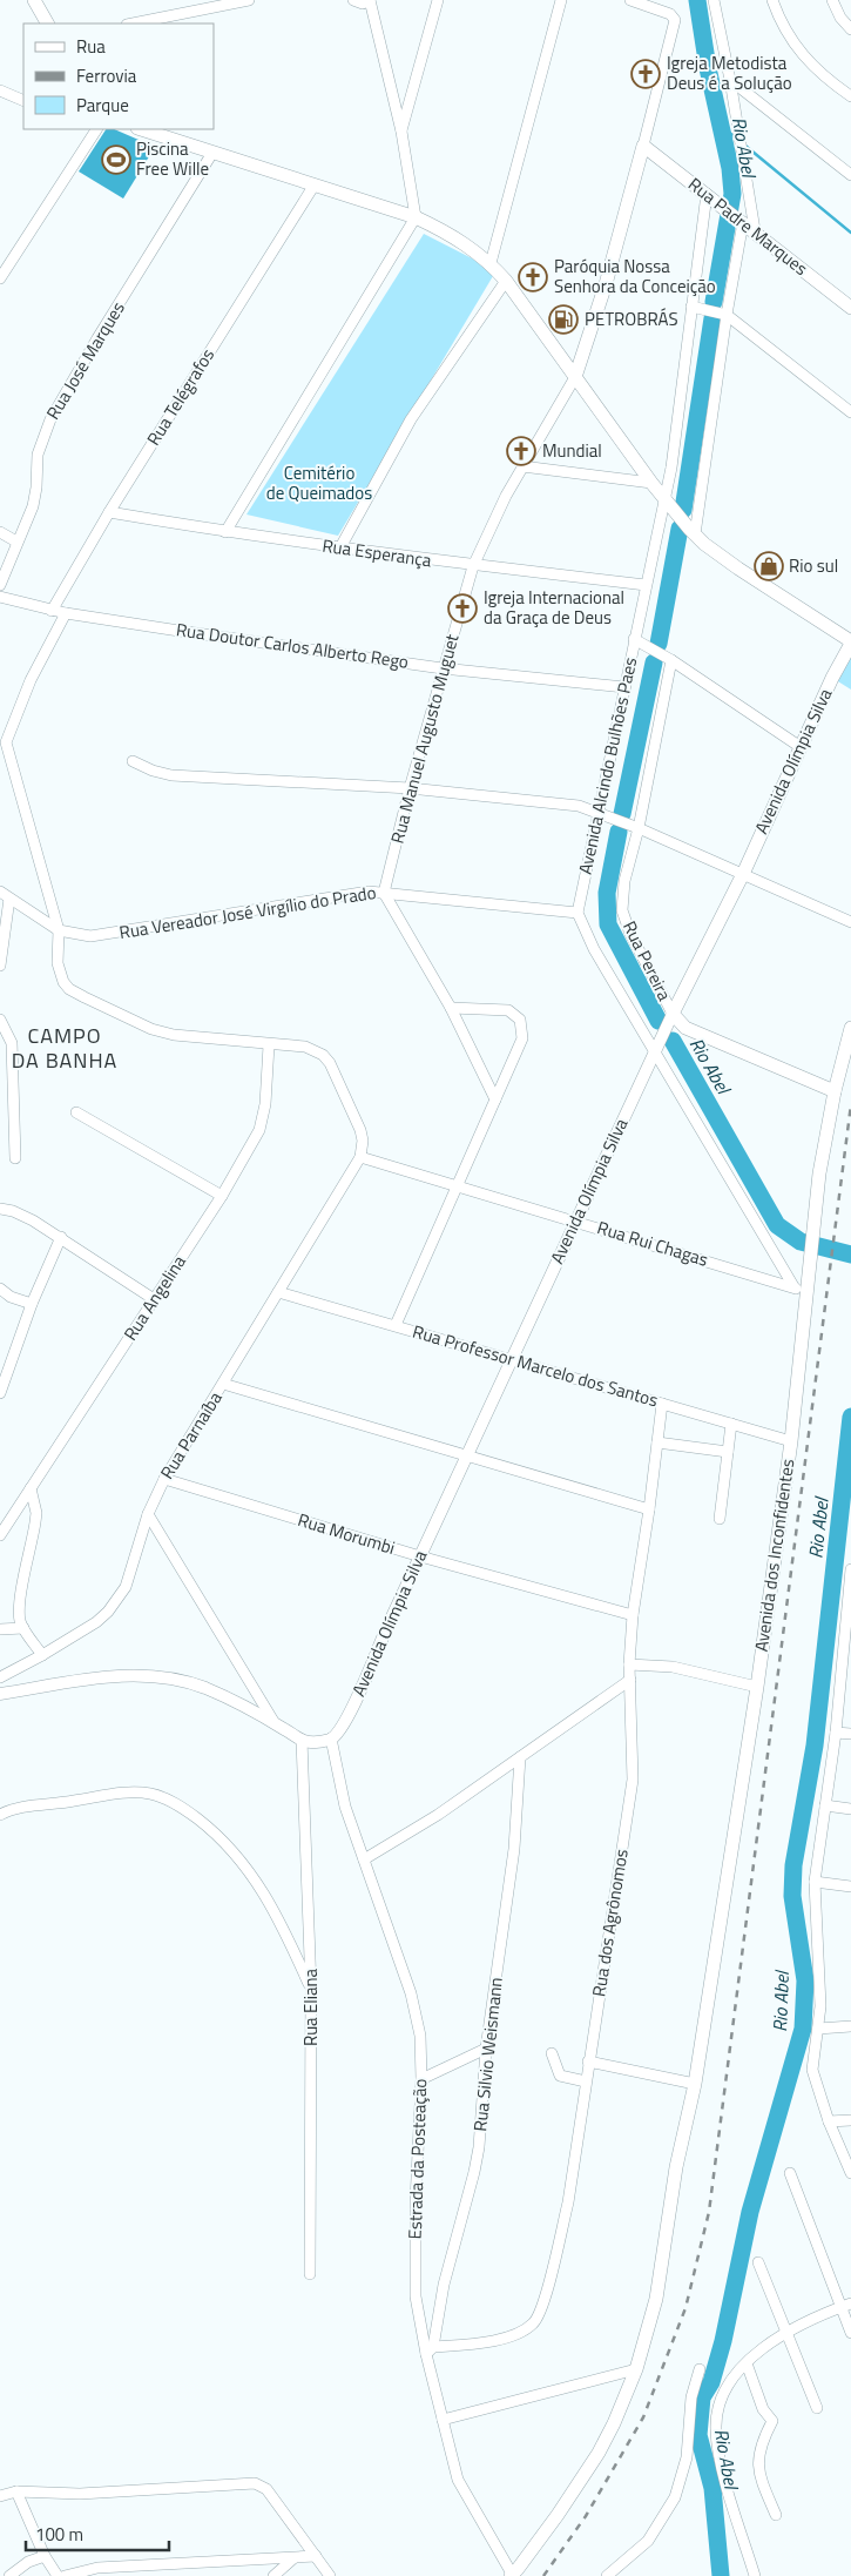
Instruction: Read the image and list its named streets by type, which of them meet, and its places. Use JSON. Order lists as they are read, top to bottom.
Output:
{
  "streets": {
    "main road": [
      "Rua Padre Marques",
      "Rua Manuel Augusto Muguet",
      "Avenida Olímpia Silva",
      "Rua Pereira",
      "Avenida dos Inconfidentes"
    ],
    "street": [
      "Rua José Marques",
      "Rua Telégrafos",
      "Rua Esperança",
      "Rua Doutor Carlos Alberto Rego",
      "Avenida Alcindo Bulhões Paes",
      "Rua Vereador José Virgílio do Prado",
      "Rua Rui Chagas",
      "Rua Angelina",
      "Rua Professor Marcelo dos Santos",
      "Rua Parnaíba",
      "Rua Morumbi",
      "Rua dos Agrônomos",
      "Rua Eliana",
      "Rua Silvio Weismann",
      "Estrada da Posteação"
    ]
  },
  "crossings": [
    ["Rua Padre Marques", "Rua Manuel Augusto Muguet"],
    ["Rua Padre Marques", "Avenida Alcindo Bulhões Paes"],
    ["Rua Telégrafos", "Rua Esperança"],
    ["Rua Telégrafos", "Rua Doutor Carlos Alberto Rego"],
    ["Rua Esperança", "Rua Manuel Augusto Muguet"],
    ["Rua Esperança", "Avenida Alcindo Bulhões Paes"],
    ["Rua Doutor Carlos Alberto Rego", "Rua Manuel Augusto Muguet"],
    ["Rua Doutor Carlos Alberto Rego", "Avenida Alcindo Bulhões Paes"],
    ["Rua Manuel Augusto Muguet", "Rua Vereador José Virgílio do Prado"],
    ["Avenida Olímpia Silva", "Rua Pereira"],
    ["Avenida Olímpia Silva", "Rua Rui Chagas"],
    ["Avenida Olímpia Silva", "Rua Professor Marcelo dos Santos"],
    ["Avenida Olímpia Silva", "Rua Morumbi"],
    ["Avenida Olímpia Silva", "Estrada da Posteação"],
    ["Avenida Alcindo Bulhões Paes", "Rua Vereador José Virgílio do Prado"],
    ["Rua Pereira", "Avenida dos Inconfidentes"],
    ["Rua Rui Chagas", "Rua Parnaíba"],
    ["Rua Rui Chagas", "Avenida dos Inconfidentes"],
    ["Rua Professor Marcelo dos Santos", "Rua Parnaíba"],
    ["Rua Professor Marcelo dos Santos", "Avenida dos Inconfidentes"],
    ["Rua Professor Marcelo dos Santos", "Rua dos Agrônomos"],
    ["Rua Parnaíba", "Rua Morumbi"],
    ["Rua Morumbi", "Rua dos Agrônomos"],
    ["Avenida dos Inconfidentes", "Estrada da Posteação"],
    ["Rua dos Agrônomos", "Rua Silvio Weismann"],
    ["Rua dos Agrônomos", "Estrada da Posteação"],
    ["Rua Silvio Weismann", "Estrada da Posteação"]
  ],
  "districts": ["CAMPO DA BANHA"],
  "water": ["Rio Abel"],
  "parks": ["Cemitério de Queimados"],
  "places": {
    "church": [
      "Igreja Metodista Deus é a Solução",
      "Paróquia Nossa Senhora da Conceição",
      "Mundial",
      "Igreja Internacional da Graça de Deus"
    ],
    "sports": ["Piscina Free Wille"],
    "fuel station": ["PETROBRÁS"],
    "shop": ["Rio sul"]
  },
  "legend": ["Rua", "Ferrovia", "Parque"],
  "scale_bar": "100 m"
}
